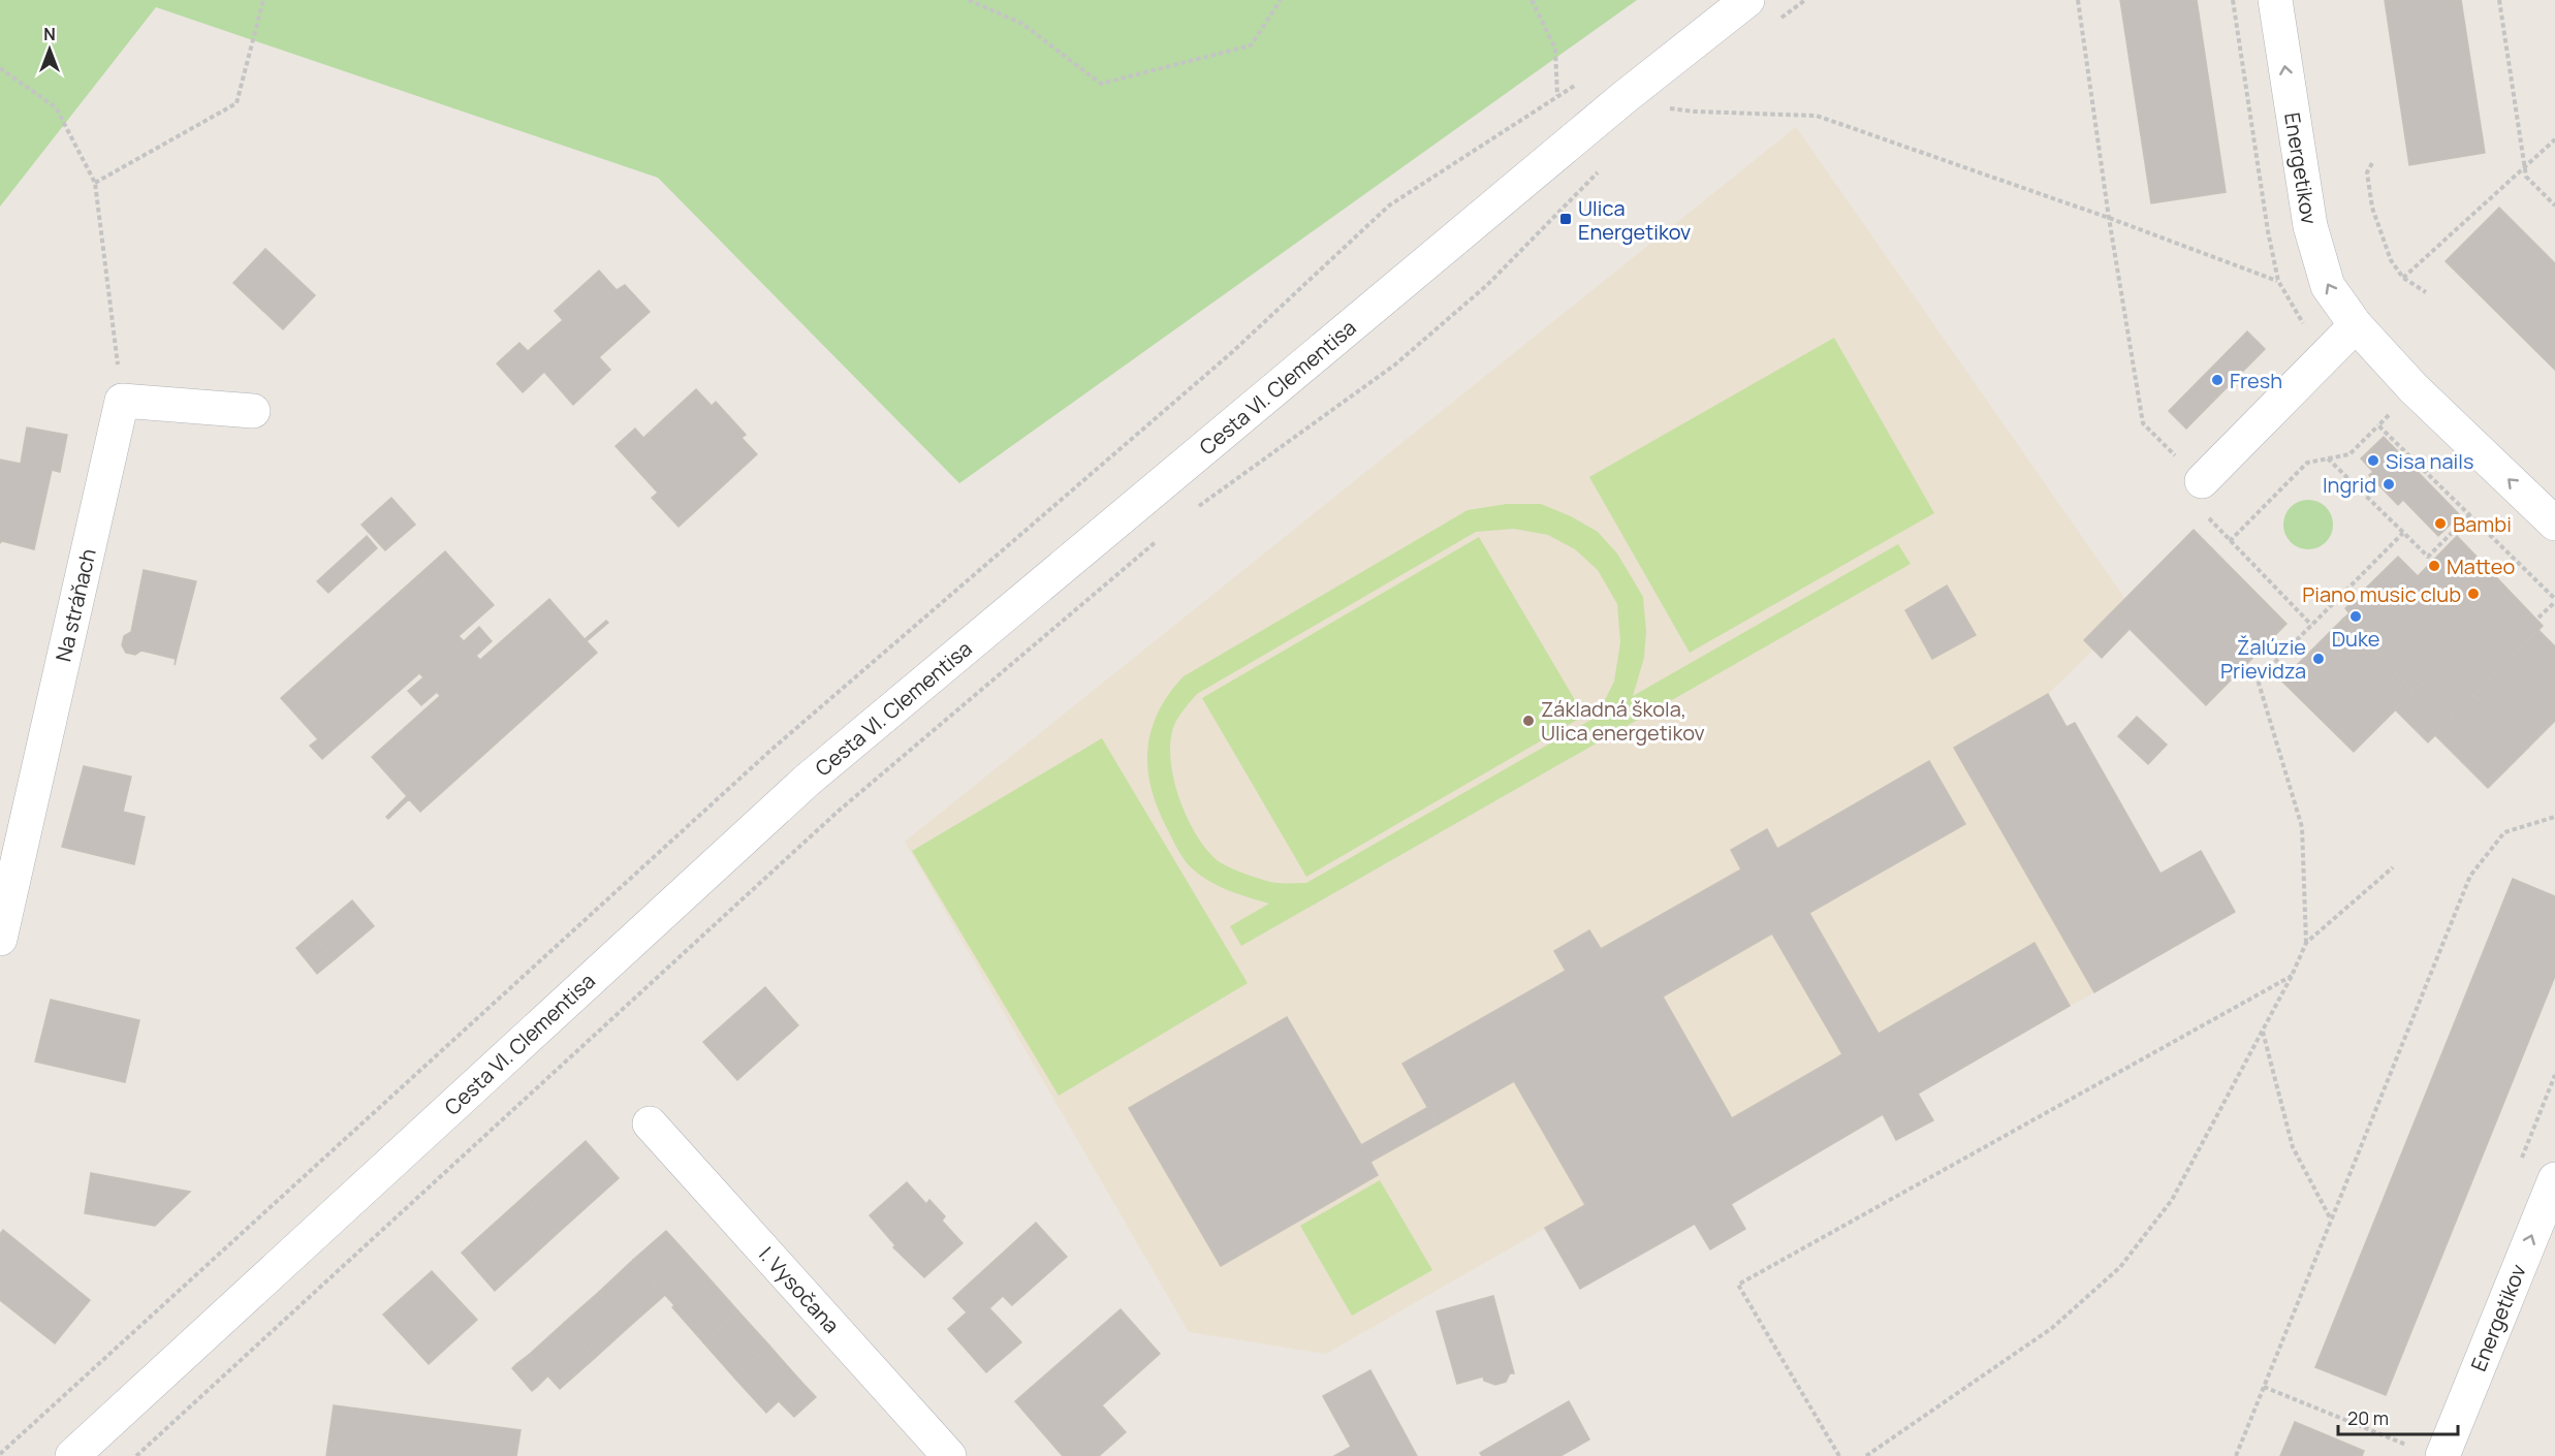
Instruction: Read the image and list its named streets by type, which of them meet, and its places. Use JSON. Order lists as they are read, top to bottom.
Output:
{
  "streets": {
    "street": [
      "Energetikov",
      "Cesta Vl. Clementisa",
      "Na stráňach",
      "I. Vysočana"
    ]
  },
  "one_way": ["Energetikov"],
  "places": {
    "transit": ["Ulica Energetikov"],
    "other": [
      "Fresh",
      "Sisa nails",
      "Ingrid",
      "Bambi",
      "Matteo",
      "Piano music club",
      "Duke",
      "Žalúzie Prievidza",
      "Základná škola, Ulica energetikov"
    ]
  },
  "scale_bar": "20 m",
  "north": "top"
}
